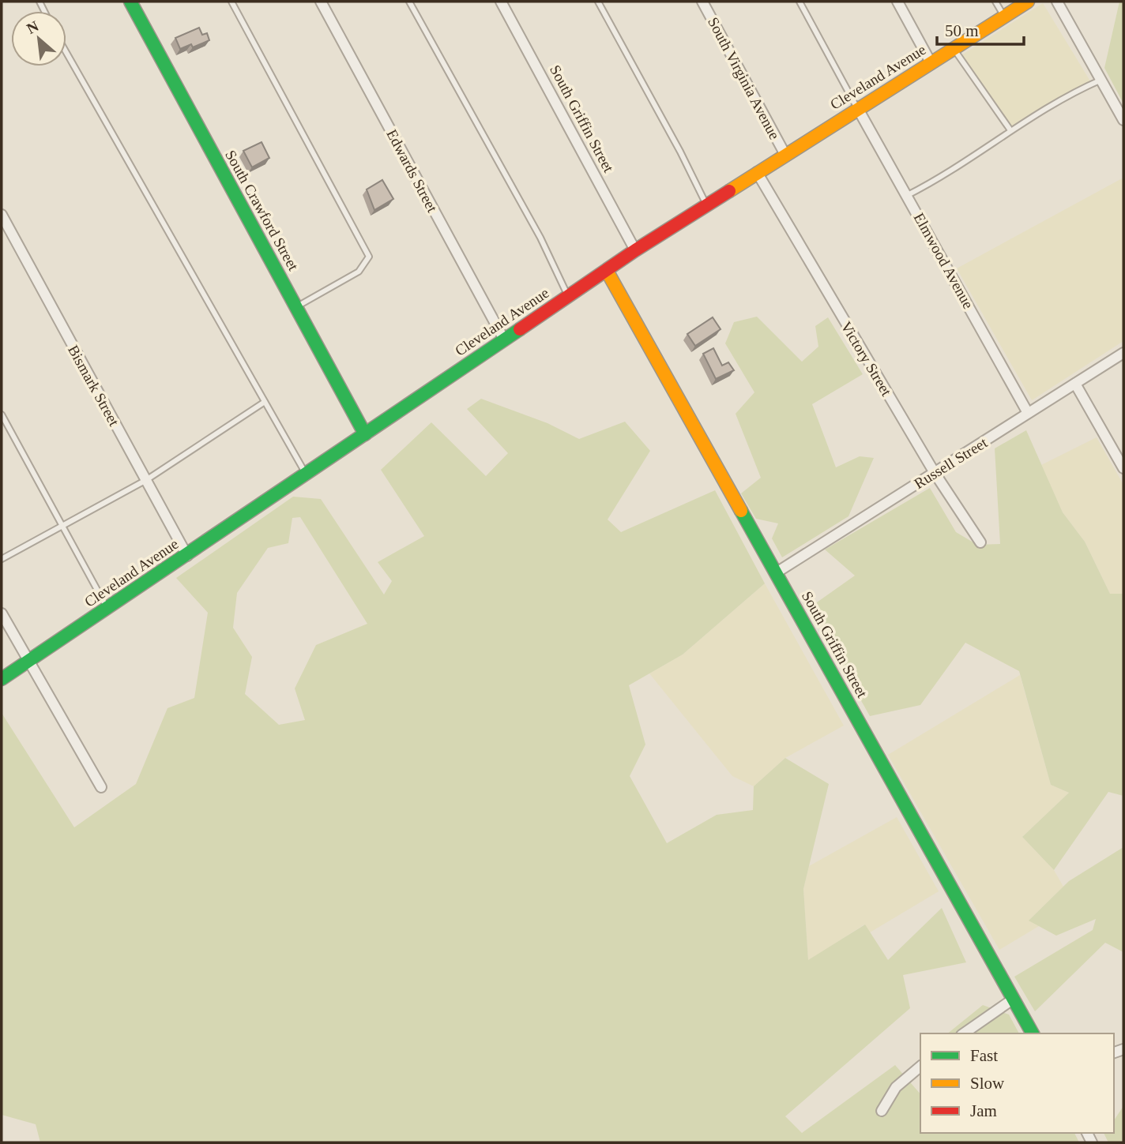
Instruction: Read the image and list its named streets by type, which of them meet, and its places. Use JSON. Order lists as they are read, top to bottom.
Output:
{
  "streets": {
    "street": [
      "Cleveland Avenue",
      "South Virginia Avenue",
      "South Griffin Street",
      "Edwards Street",
      "South Crawford Street",
      "Elmwood Avenue",
      "Victory Street",
      "Bismark Street",
      "Russell Street"
    ]
  },
  "crossings": [
    ["Cleveland Avenue", "South Virginia Avenue"],
    ["Cleveland Avenue", "South Griffin Street"],
    ["Cleveland Avenue", "Edwards Street"],
    ["Cleveland Avenue", "South Crawford Street"],
    ["Cleveland Avenue", "Elmwood Avenue"],
    ["Cleveland Avenue", "Victory Street"],
    ["Cleveland Avenue", "Bismark Street"],
    ["South Griffin Street", "Russell Street"],
    ["Elmwood Avenue", "Russell Street"],
    ["Victory Street", "Russell Street"]
  ],
  "legend": ["Fast", "Slow", "Jam"],
  "scale_bar": "50 m",
  "north": "top left"
}
